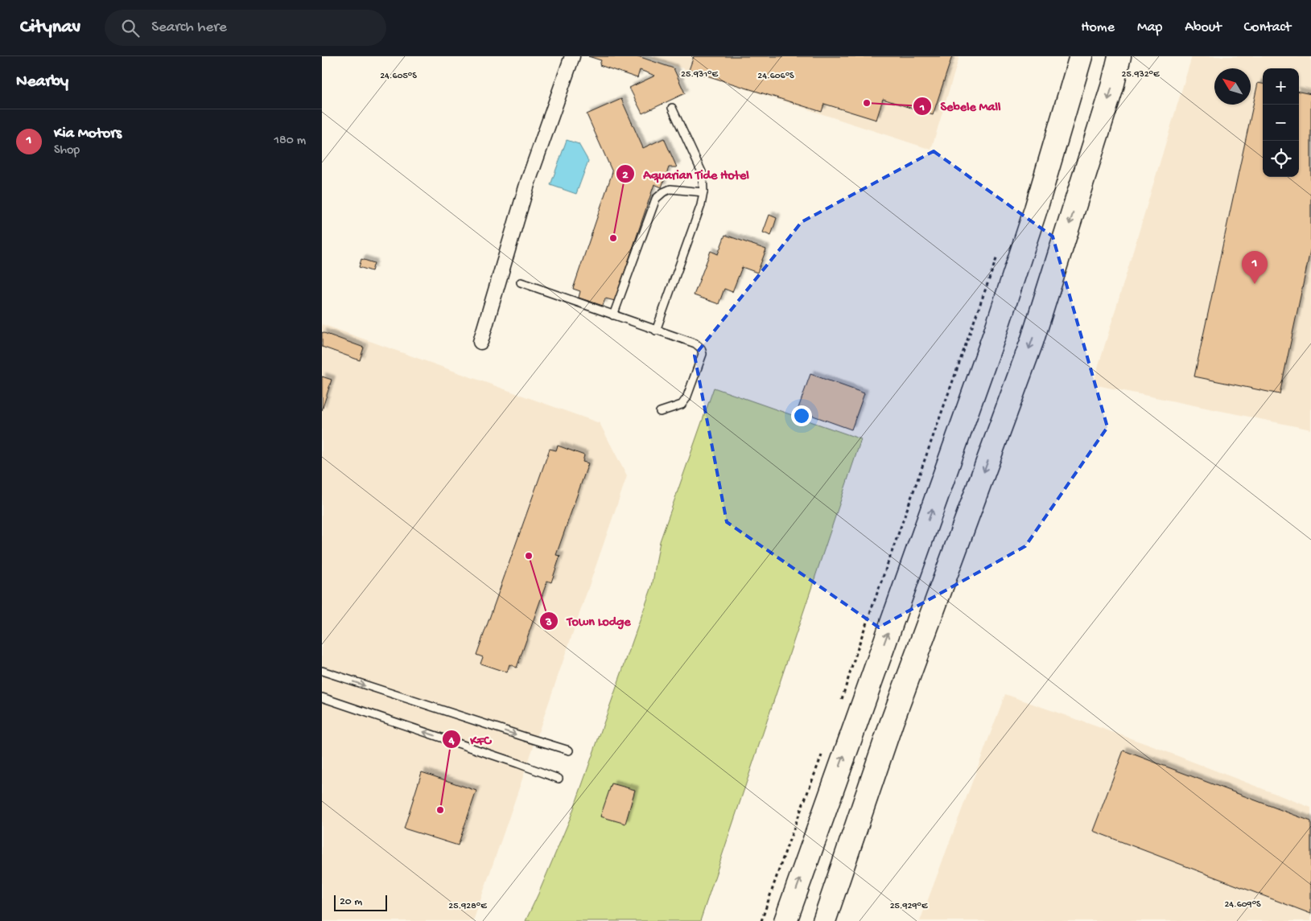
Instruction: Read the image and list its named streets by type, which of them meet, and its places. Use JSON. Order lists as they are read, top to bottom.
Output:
{
  "places": [
    "Sebele Mall",
    "Aquarian Tide Hotel",
    "Town Lodge",
    "KFC"
  ],
  "scale_bar": "20 m",
  "north": "top left",
  "page": {
    "header": "Citynav",
    "search": "Search here",
    "nav": [
      "Home",
      "Map",
      "About",
      "Contact"
    ],
    "heading": "Nearby",
    "map_buttons": ["+", "−"],
    "list": [
      {
        "mark": "1",
        "name": "Kia Motors",
        "note": "Shop",
        "value": "180 m"
      }
    ],
    "pins": "1",
    "scale": "20 m"
  },
  "coordinates": [
    "25.931°E",
    "25.932°E",
    "24.605°S",
    "24.606°S",
    "24.609°S",
    "25.928°E",
    "25.929°E"
  ]
}
